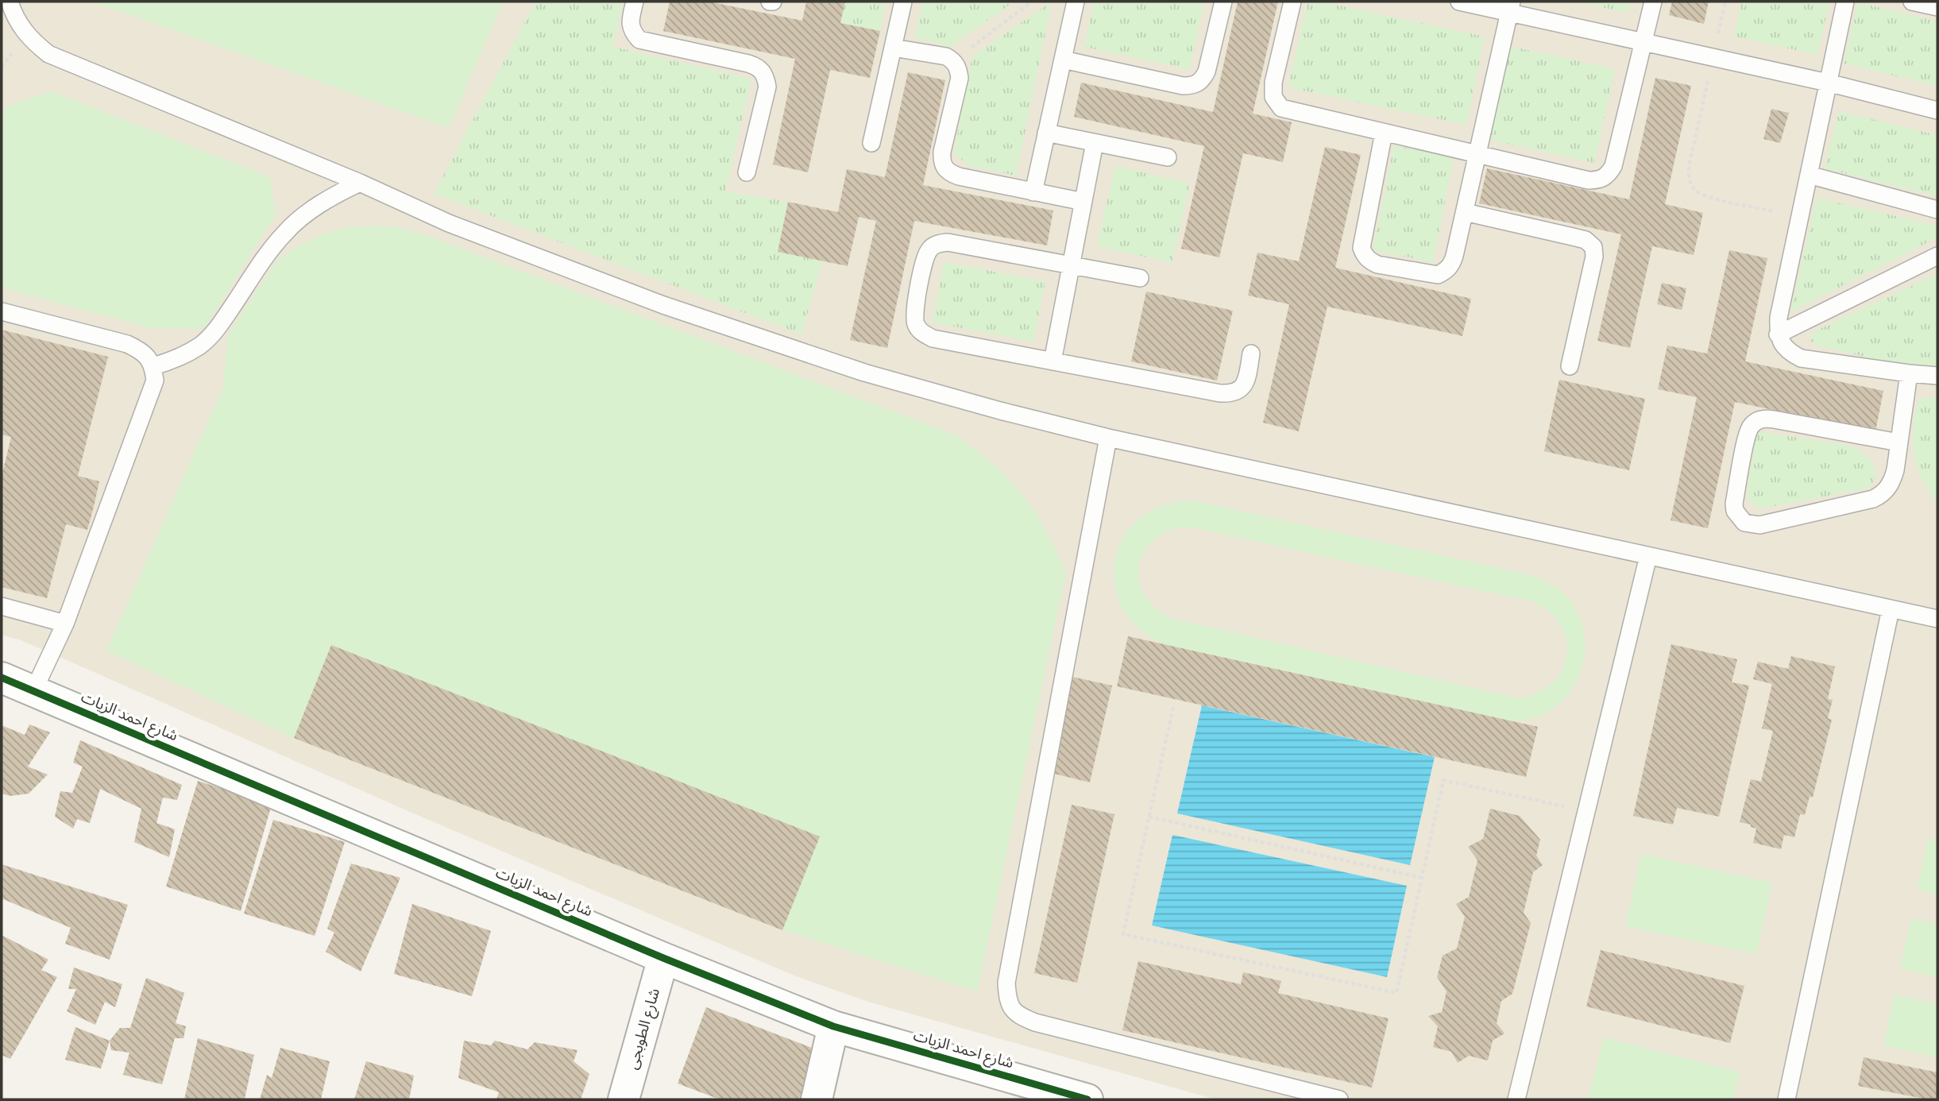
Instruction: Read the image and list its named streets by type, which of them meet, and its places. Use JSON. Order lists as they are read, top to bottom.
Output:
{
  "streets": {
    "street": ["شارع احمد الزيات", "شارع الطوبجى"]
  },
  "crossings": [
    ["شارع احمد الزيات", "شارع الطوبجى"]
  ]
}
